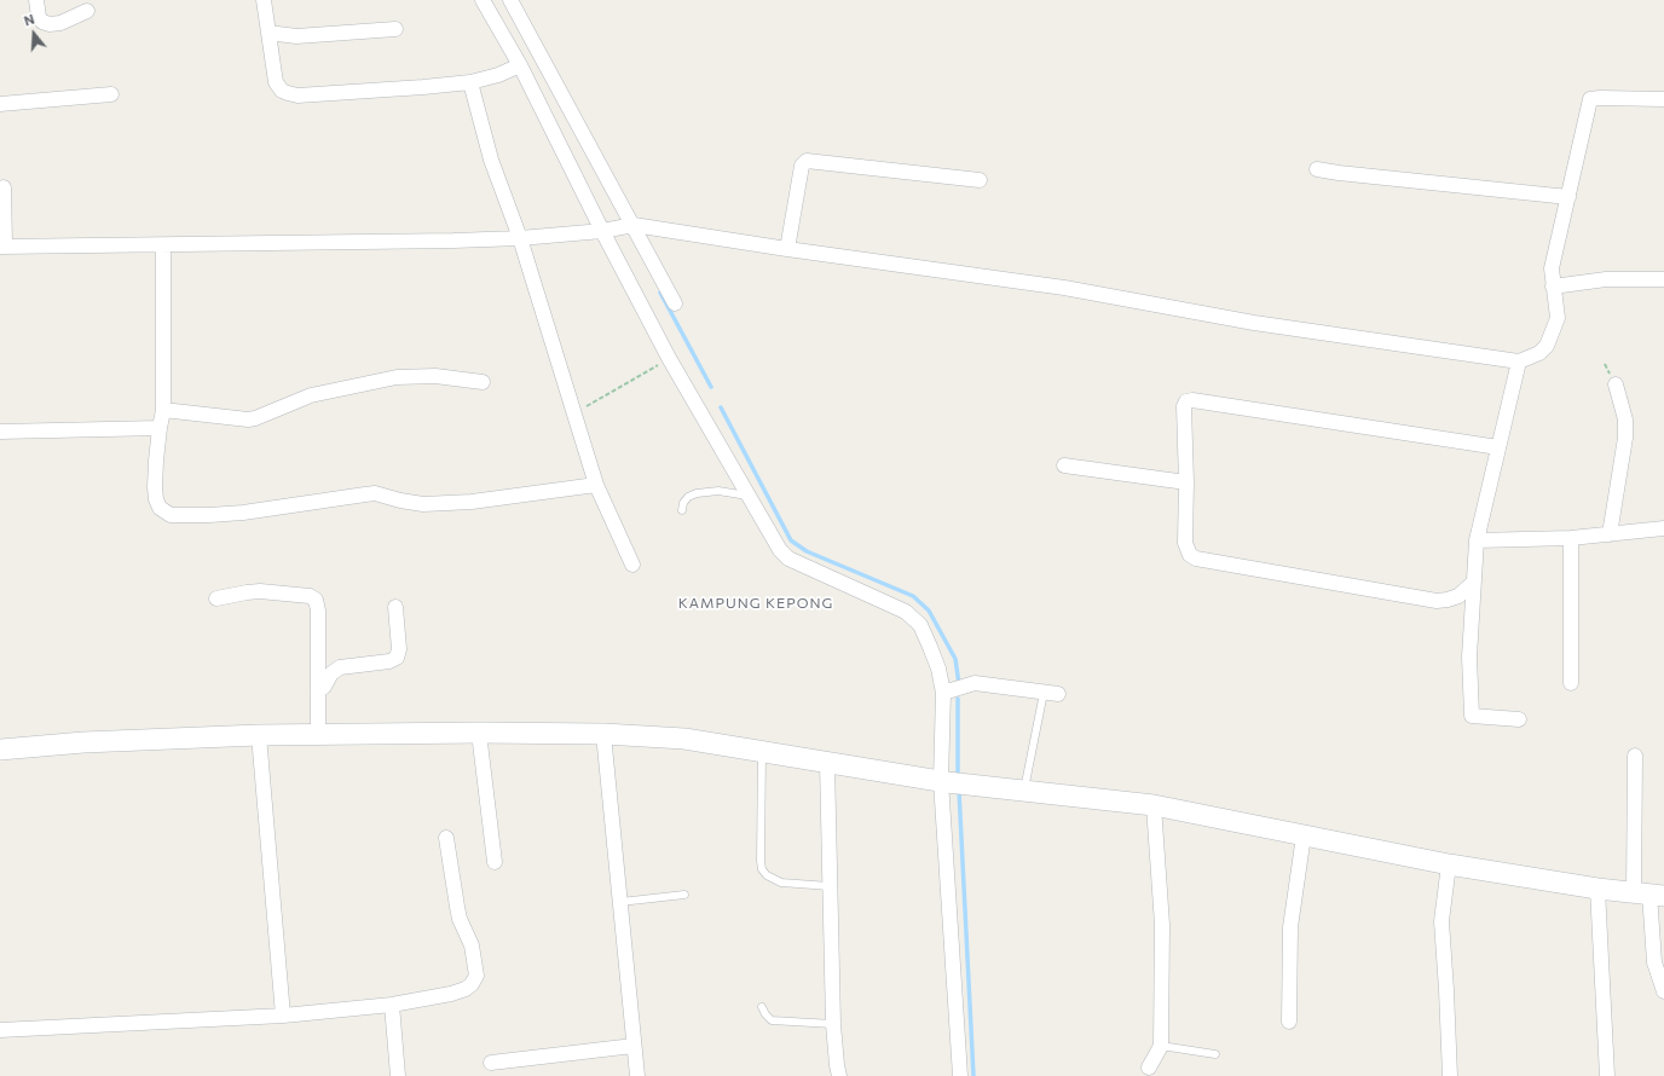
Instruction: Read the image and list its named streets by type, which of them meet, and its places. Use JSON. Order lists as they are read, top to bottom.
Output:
{
  "districts": ["KAMPUNG KEPONG"],
  "north": "top"
}
